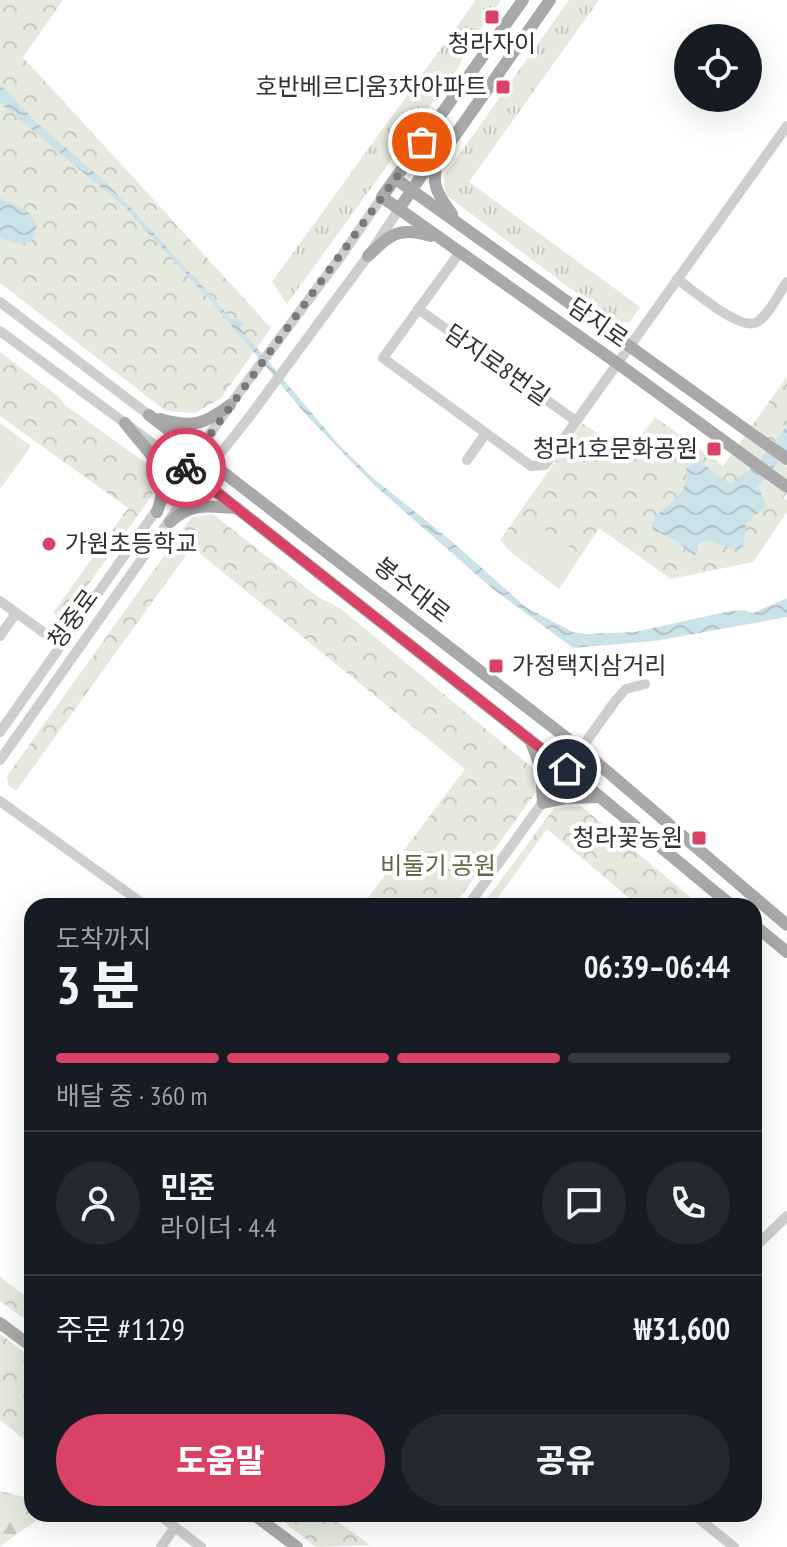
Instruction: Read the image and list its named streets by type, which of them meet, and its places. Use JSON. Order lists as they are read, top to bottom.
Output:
{
  "streets": {
    "main road": ["담지로", "봉수대로", "청중로"],
    "street": ["담지로8번길"]
  },
  "crossings": [
    ["담지로", "담지로8번길"],
    ["담지로", "청중로"],
    ["봉수대로", "청중로"]
  ],
  "parks": ["비둘기 공원"],
  "places": {
    "transit": [
      "청라자이",
      "호반베르디움3차아파트",
      "청라1호문화공원",
      "가정택지삼거리",
      "청라꽃농원"
    ],
    "other": ["가원초등학교"]
  },
  "page": {
    "heading": ["3 분", "도착까지", "06:39–06:44"],
    "panel": [
      "민준",
      "라이더 · 4.4",
      "주문 #1129",
      "₩31,600"
    ],
    "bar": "배달 중 · 360 m",
    "buttons": ["도움말", "공유"]
  }
}
